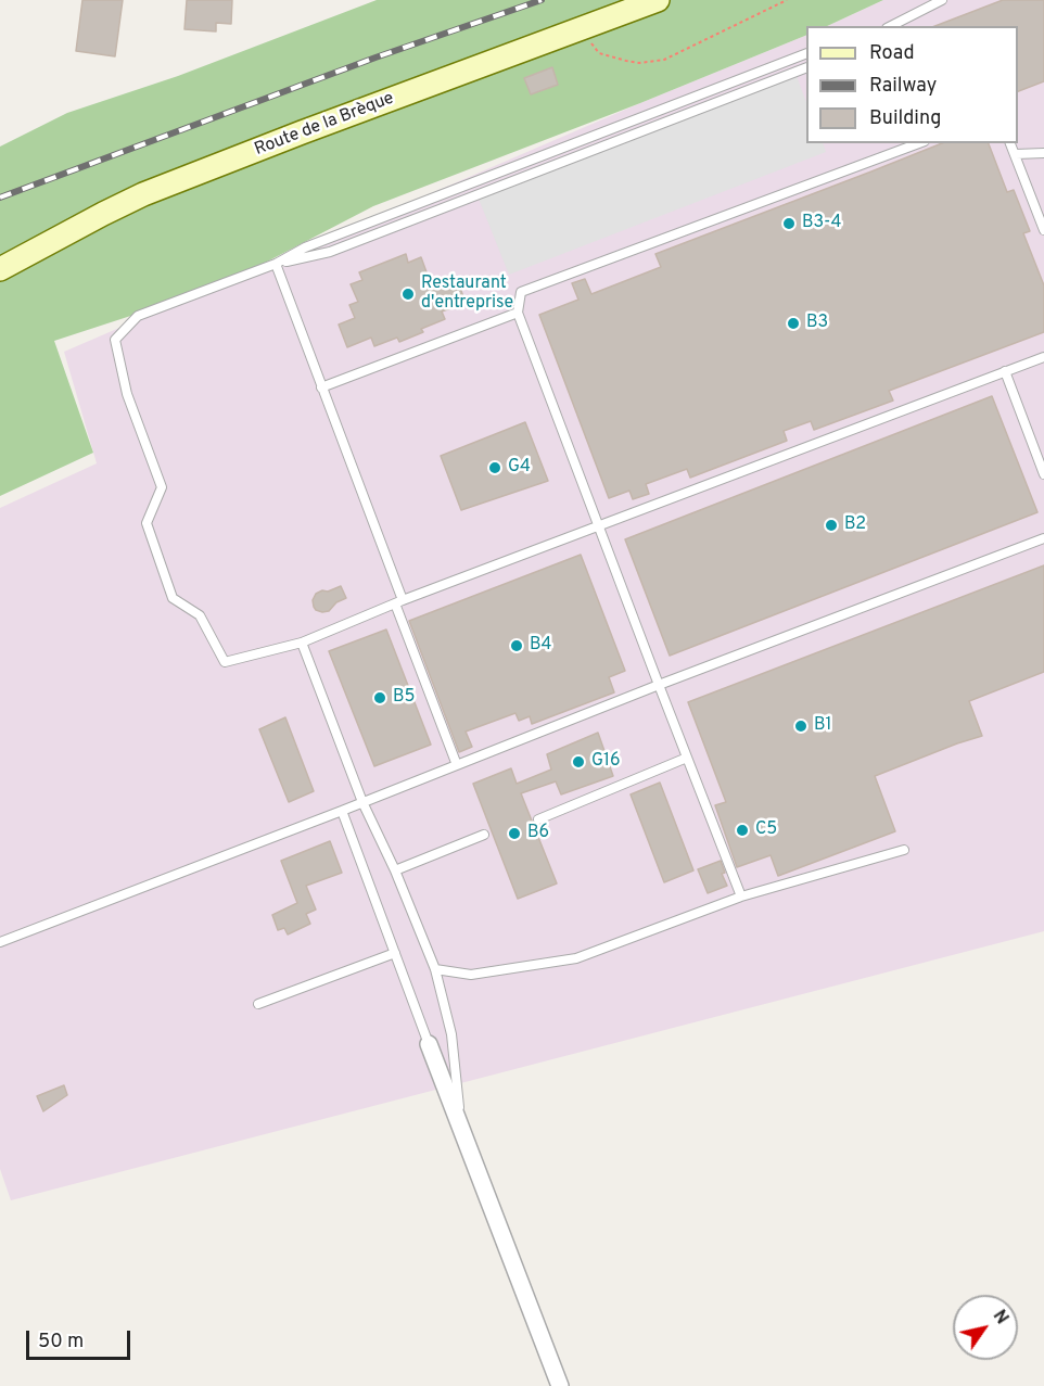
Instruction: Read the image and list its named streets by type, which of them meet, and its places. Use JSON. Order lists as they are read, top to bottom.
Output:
{
  "streets": {
    "main road": ["Route de la Brèque"]
  },
  "places": [
    "B3-4",
    "Restaurant d'entreprise",
    "B3",
    "G4",
    "B2",
    "B4",
    "B5",
    "B1",
    "G16",
    "C5",
    "B6"
  ],
  "legend": ["Road", "Railway", "Building"],
  "scale_bar": "50 m",
  "north": "top right"
}
